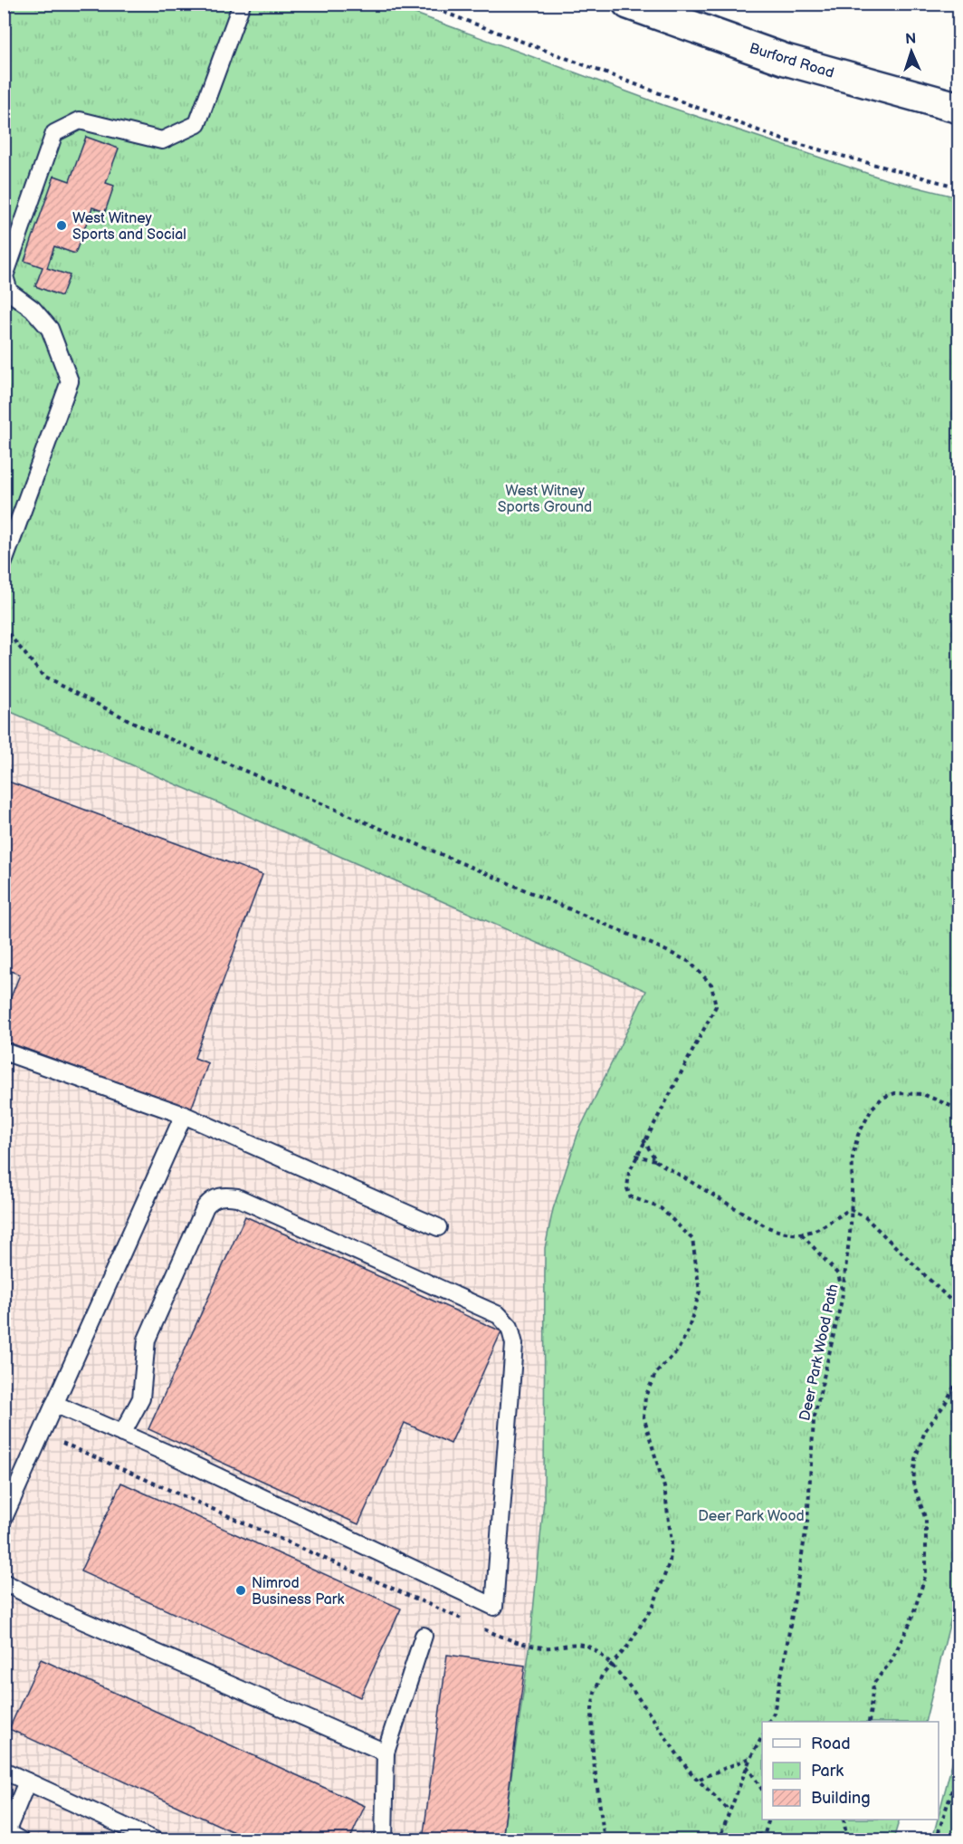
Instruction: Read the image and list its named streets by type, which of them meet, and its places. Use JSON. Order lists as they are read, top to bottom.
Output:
{
  "streets": {
    "main road": ["Burford Road"],
    "path": ["Deer Park Wood Path"]
  },
  "parks": ["West Witney Sports Ground", "Deer Park Wood"],
  "places": ["West Witney Sports and Social", "Nimrod Business Park"],
  "legend": ["Road", "Park", "Building"],
  "north": "top"
}
